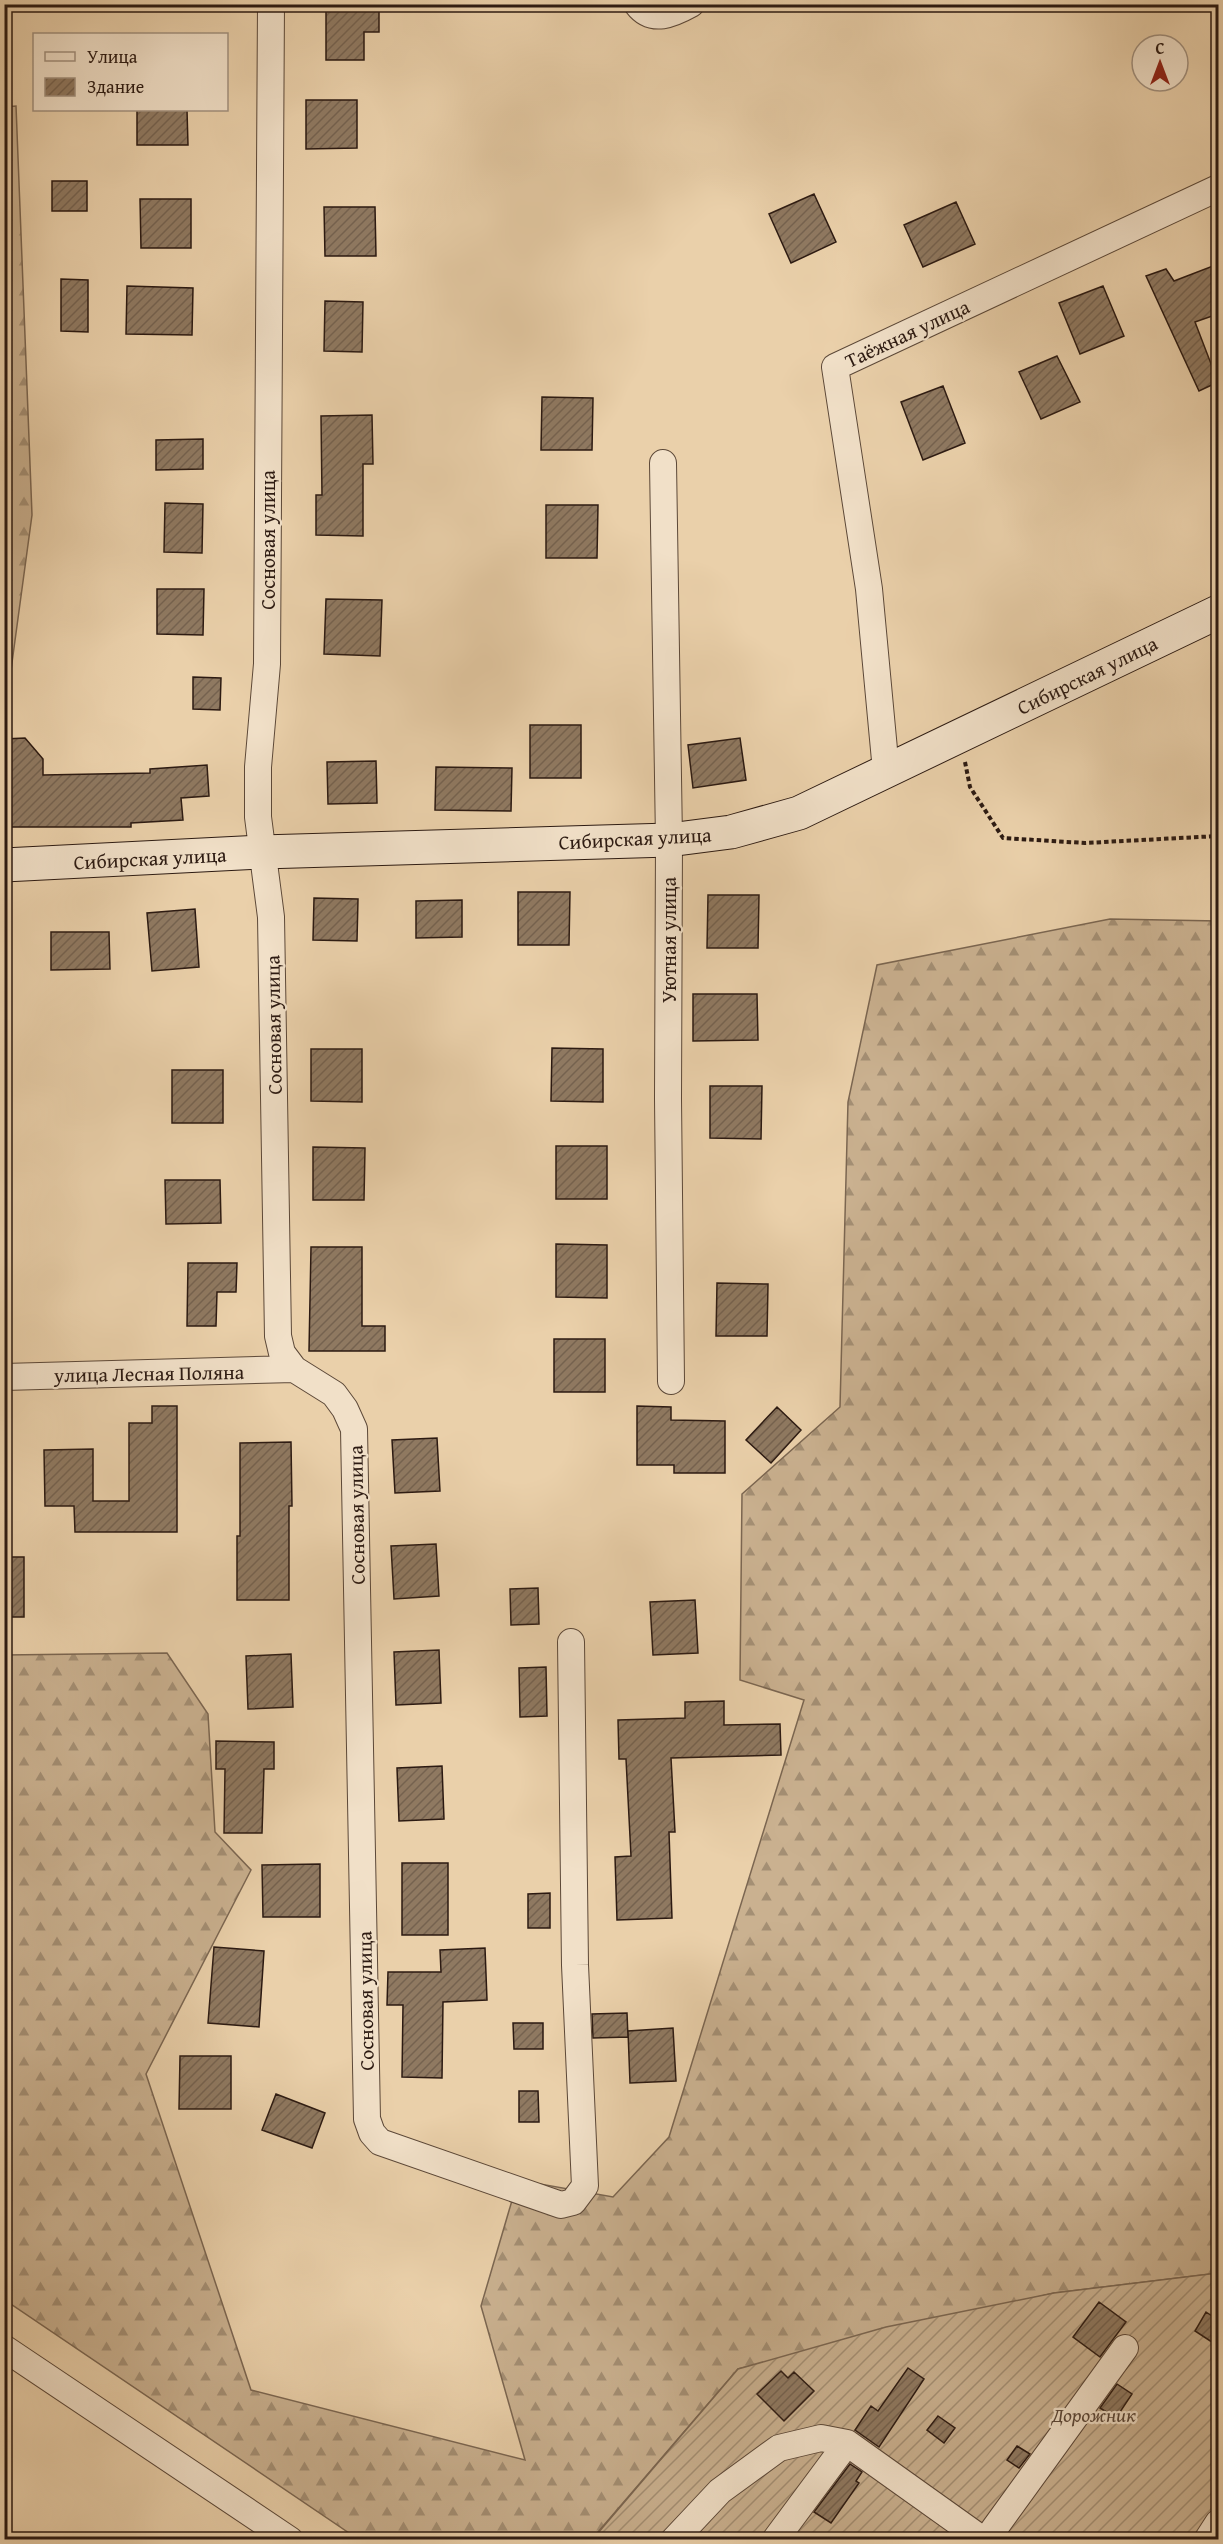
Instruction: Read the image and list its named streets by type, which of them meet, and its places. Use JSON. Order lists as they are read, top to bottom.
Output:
{
  "streets": {
    "street": [
      "Таёжная улица",
      "Сосновая улица",
      "Сибирская улица",
      "Уютная улица",
      "улица Лесная Поляна"
    ]
  },
  "crossings": [
    ["Таёжная улица", "Сибирская улица"],
    ["Сосновая улица", "Сибирская улица"],
    ["Сосновая улица", "улица Лесная Поляна"],
    ["Сибирская улица", "Уютная улица"]
  ],
  "parks": ["Дорожник"],
  "legend": ["Улица", "Здание"],
  "north": "top"
}
